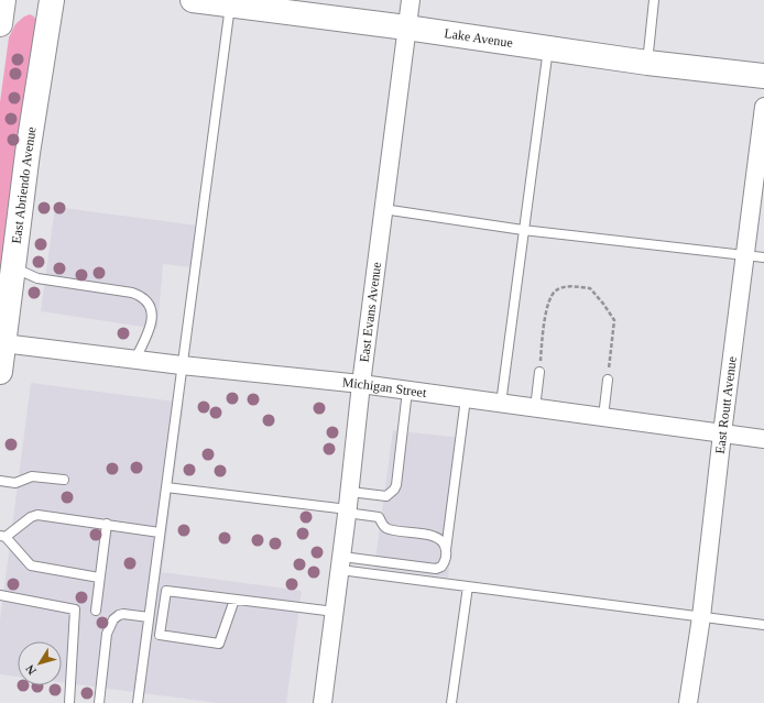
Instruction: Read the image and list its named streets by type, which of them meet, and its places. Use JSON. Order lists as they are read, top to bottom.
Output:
{
  "streets": {
    "street": [
      "Lake Avenue",
      "East Abriendo Avenue",
      "East Evans Avenue",
      "Michigan Street",
      "East Routt Avenue"
    ]
  },
  "crossings": [
    ["Lake Avenue", "East Evans Avenue"],
    ["East Abriendo Avenue", "Michigan Street"],
    ["East Evans Avenue", "Michigan Street"],
    ["Michigan Street", "East Routt Avenue"]
  ],
  "north": "bottom left"
}
